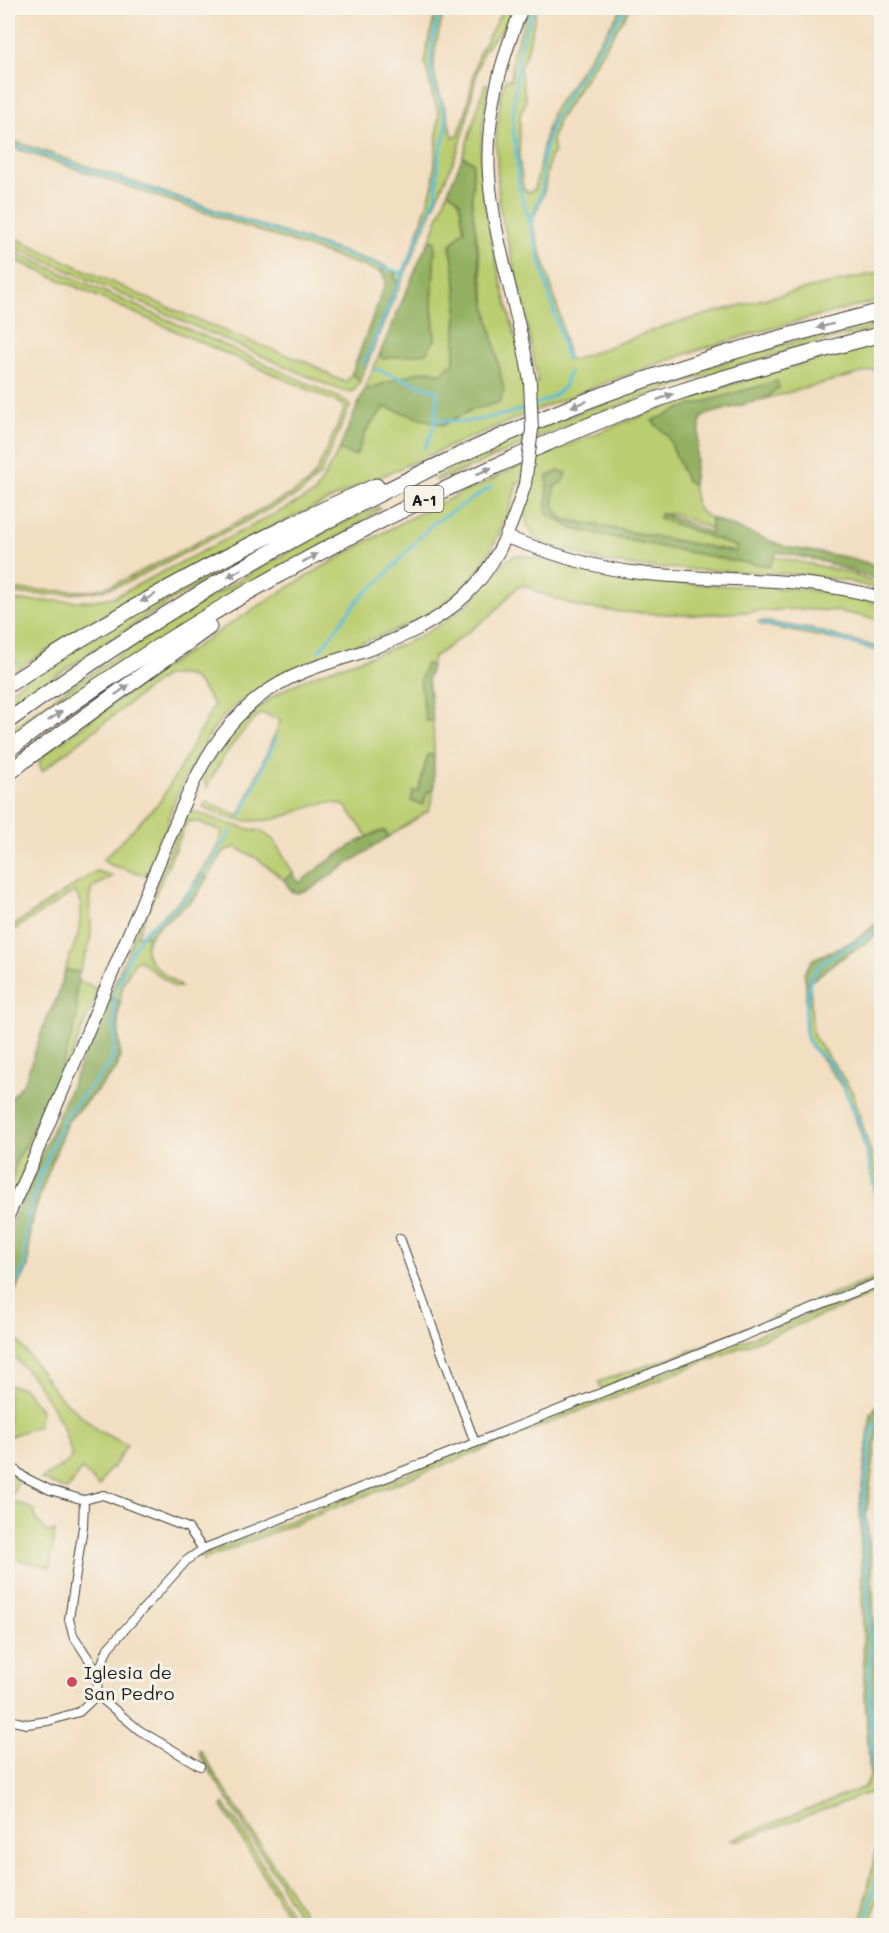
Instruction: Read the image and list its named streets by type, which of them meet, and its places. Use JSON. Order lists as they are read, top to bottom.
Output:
{
  "streets": {
    "highway": ["A-1"]
  },
  "places": ["Iglesia de San Pedro"]
}
